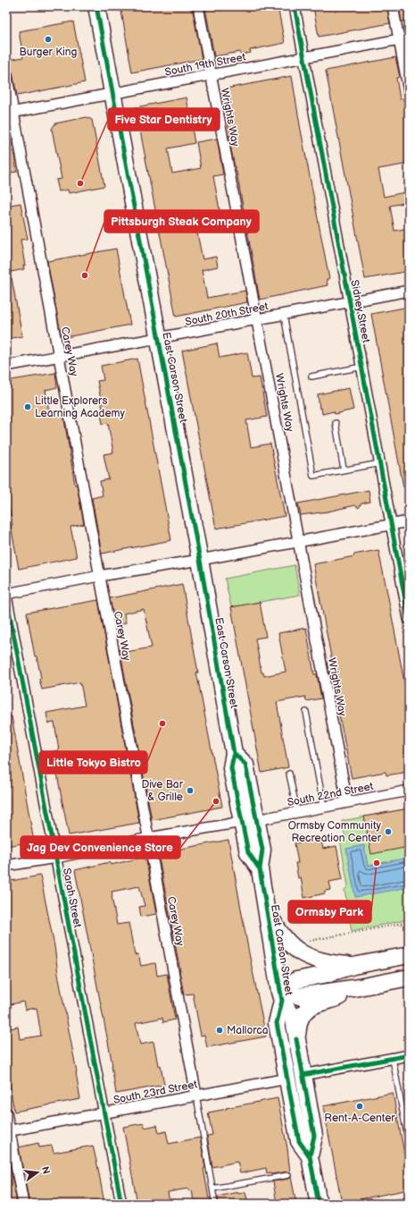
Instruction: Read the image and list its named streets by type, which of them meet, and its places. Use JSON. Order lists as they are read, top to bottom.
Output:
{
  "streets": {
    "main road": ["East Carson Street"],
    "street": [
      "South 19th Street",
      "Wrights Way",
      "Sidney Street",
      "South 20th Street",
      "Carey Way",
      "South 22nd Street",
      "Sarah Street",
      "South 23rd Street"
    ]
  },
  "crossings": [
    ["South 19th Street", "Wrights Way"],
    ["South 19th Street", "Sidney Street"],
    ["South 19th Street", "Carey Way"],
    ["South 19th Street", "East Carson Street"],
    ["Wrights Way", "South 20th Street"],
    ["Wrights Way", "South 22nd Street"],
    ["Sidney Street", "South 20th Street"],
    ["South 20th Street", "Carey Way"],
    ["South 20th Street", "East Carson Street"],
    ["Carey Way", "South 22nd Street"],
    ["Carey Way", "South 23rd Street"],
    ["East Carson Street", "South 22nd Street"],
    ["East Carson Street", "South 23rd Street"],
    ["South 22nd Street", "Sarah Street"],
    ["Sarah Street", "South 23rd Street"]
  ],
  "places": [
    "Burger King",
    "Five Star Dentistry",
    "Pittsburgh Steak Company",
    "Little Explorers Learning Academy",
    "Little Tokyo Bistro",
    "Dive Bar & Grille",
    "Jag Dev Convenience Store",
    "Ormsby Community Recreation Center",
    "Ormsby Park",
    "Mallorca",
    "Rent-A-Center"
  ],
  "north": "right"
}
